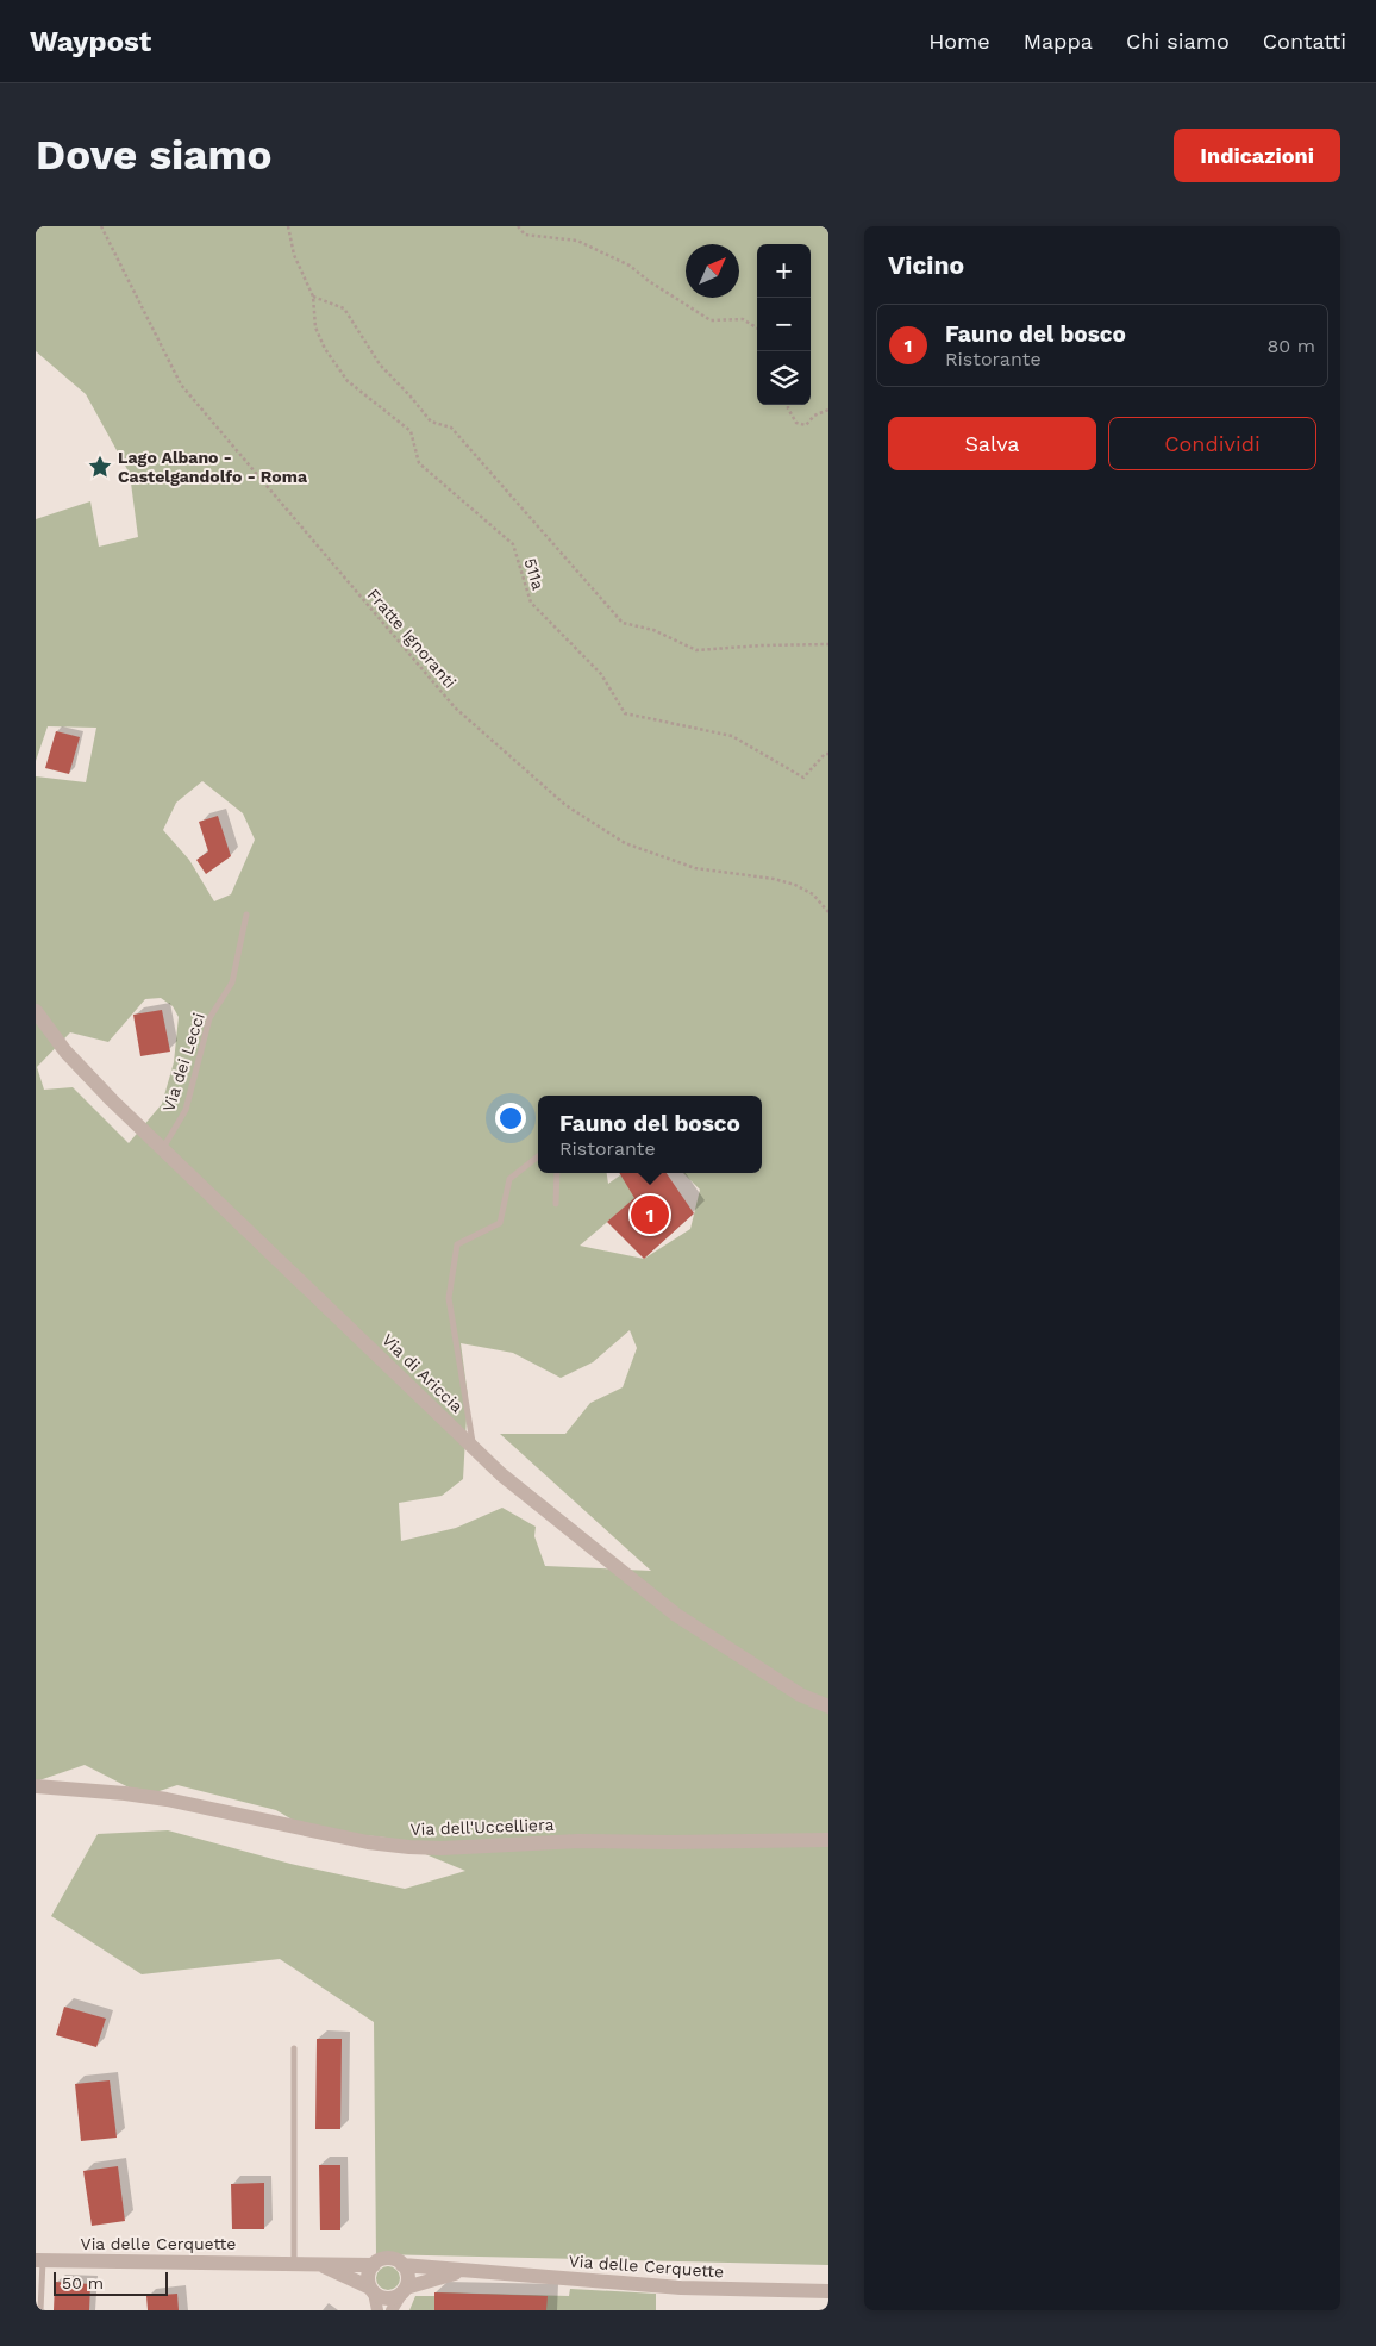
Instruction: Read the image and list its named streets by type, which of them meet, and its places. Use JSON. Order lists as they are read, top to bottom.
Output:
{
  "streets": {
    "street": ["Via di Ariccia", "Via dell'Uccelliera", "Via delle Cerquette"],
    "lane": ["Via dei Lecci"],
    "path": ["511a", "Fratte Ignoranti"]
  },
  "crossings": [
    ["Via dei Lecci", "Via di Ariccia"]
  ],
  "places": {
    "place": ["Lago Albano - Castelgandolfo - Roma"]
  },
  "scale_bar": "50 m",
  "north": "top right",
  "page": {
    "header": "Waypost",
    "nav": [
      "Home",
      "Mappa",
      "Chi siamo",
      "Contatti"
    ],
    "buttons": [
      "Indicazioni",
      ["Salva", "Condividi"]
    ],
    "title": "Dove siamo",
    "heading": "Vicino",
    "map_buttons": ["+", "−"],
    "list": [
      {
        "mark": "1",
        "name": "Fauno del bosco",
        "note": "Ristorante",
        "value": "80 m"
      }
    ],
    "popup": ["Fauno del bosco", "Ristorante"],
    "pins": "1",
    "scale": "50 m"
  }
}
